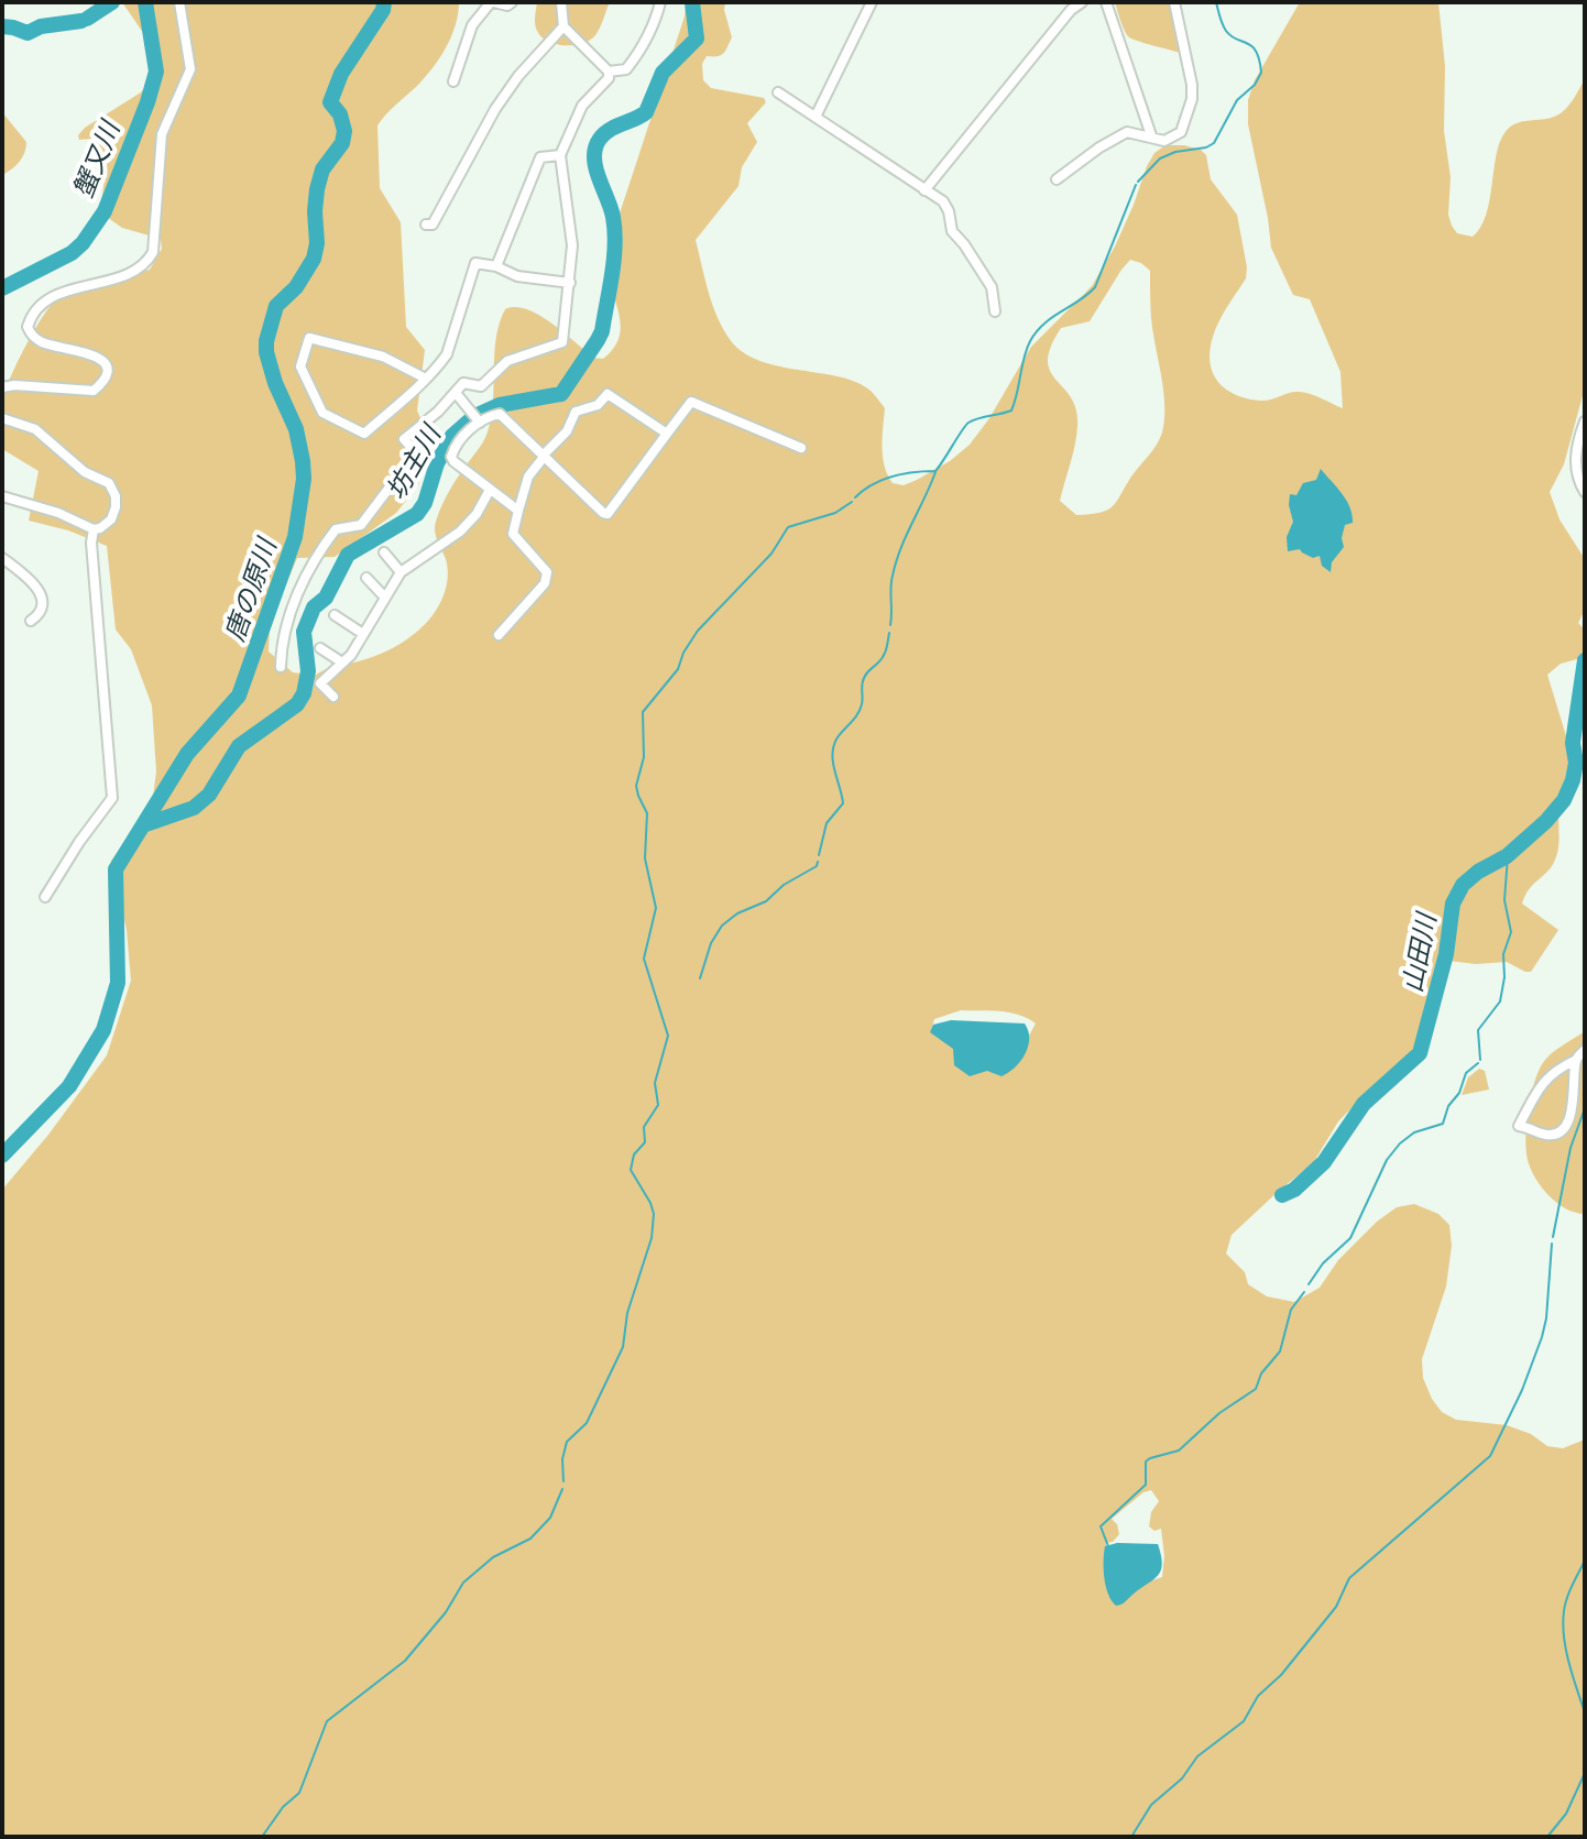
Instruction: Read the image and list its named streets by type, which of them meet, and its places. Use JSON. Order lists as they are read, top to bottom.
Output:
{
  "water": [
    "蟹又川",
    "坊主川",
    "唐の原川",
    "山田川"
  ]
}
